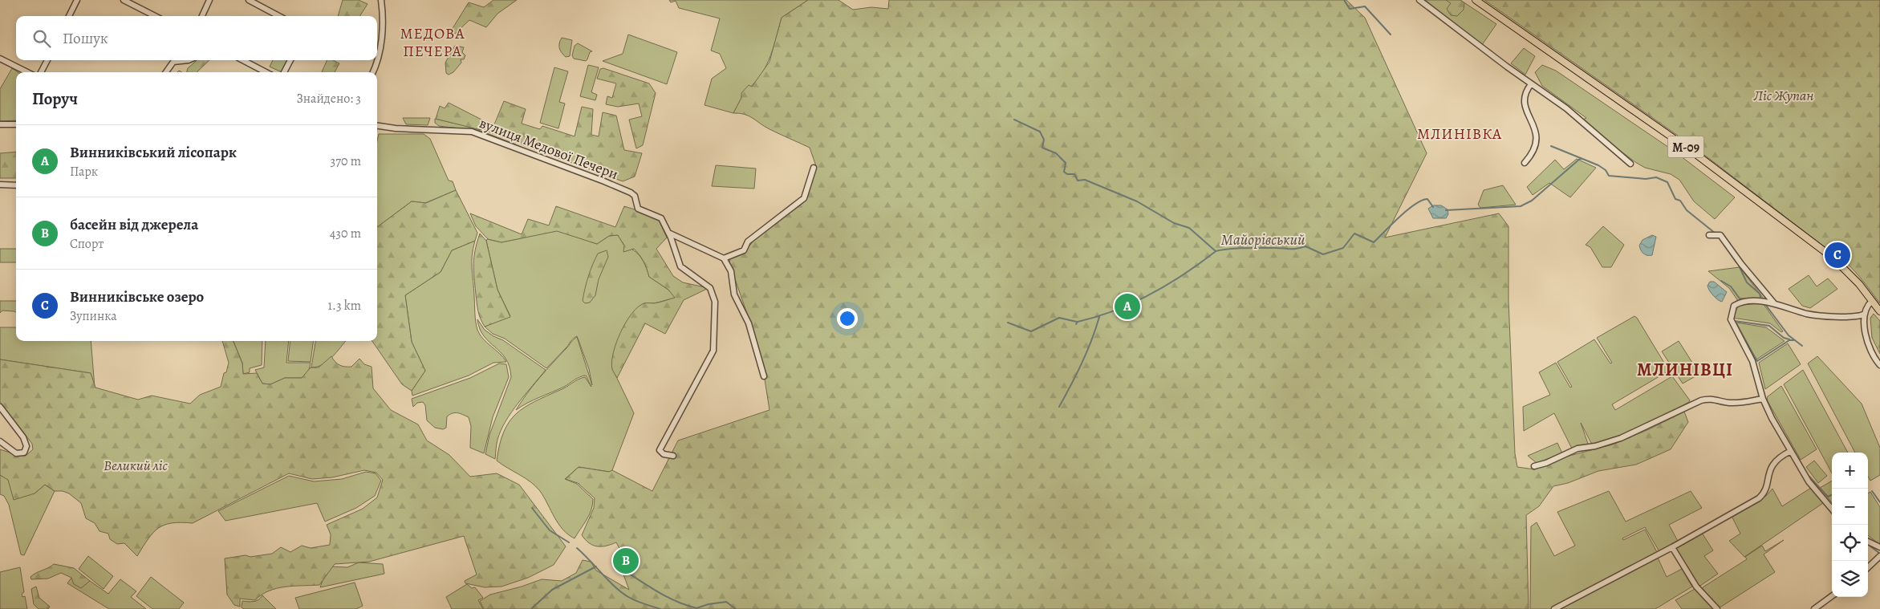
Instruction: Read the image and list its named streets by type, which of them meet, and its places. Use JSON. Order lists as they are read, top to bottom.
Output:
{
  "streets": {
    "main road": ["М-09"],
    "street": ["вулиця Медової Печери"]
  },
  "districts": ["МЕДОВА ПЕЧЕРА", "МЛИНІВКА", "МЛИНІВЦІ"],
  "water": ["Майорівський"],
  "parks": ["Ліс Жупан", "Великий ліс"],
  "page": {
    "search": "Пошук",
    "heading": ["Поруч", "Знайдено: 3"],
    "list": [
      {
        "mark": "A",
        "name": "Винниківський лісопарк",
        "note": "Парк",
        "value": "370 m"
      },
      {
        "mark": "B",
        "name": "басейн від джерела",
        "note": "Спорт",
        "value": "430 m"
      },
      {
        "mark": "C",
        "name": "Винниківське озеро",
        "note": "Зупинка",
        "value": "1.3 km"
      }
    ],
    "pins": ["C", "A", "B"],
    "map_buttons": ["+", "−"]
  }
}
